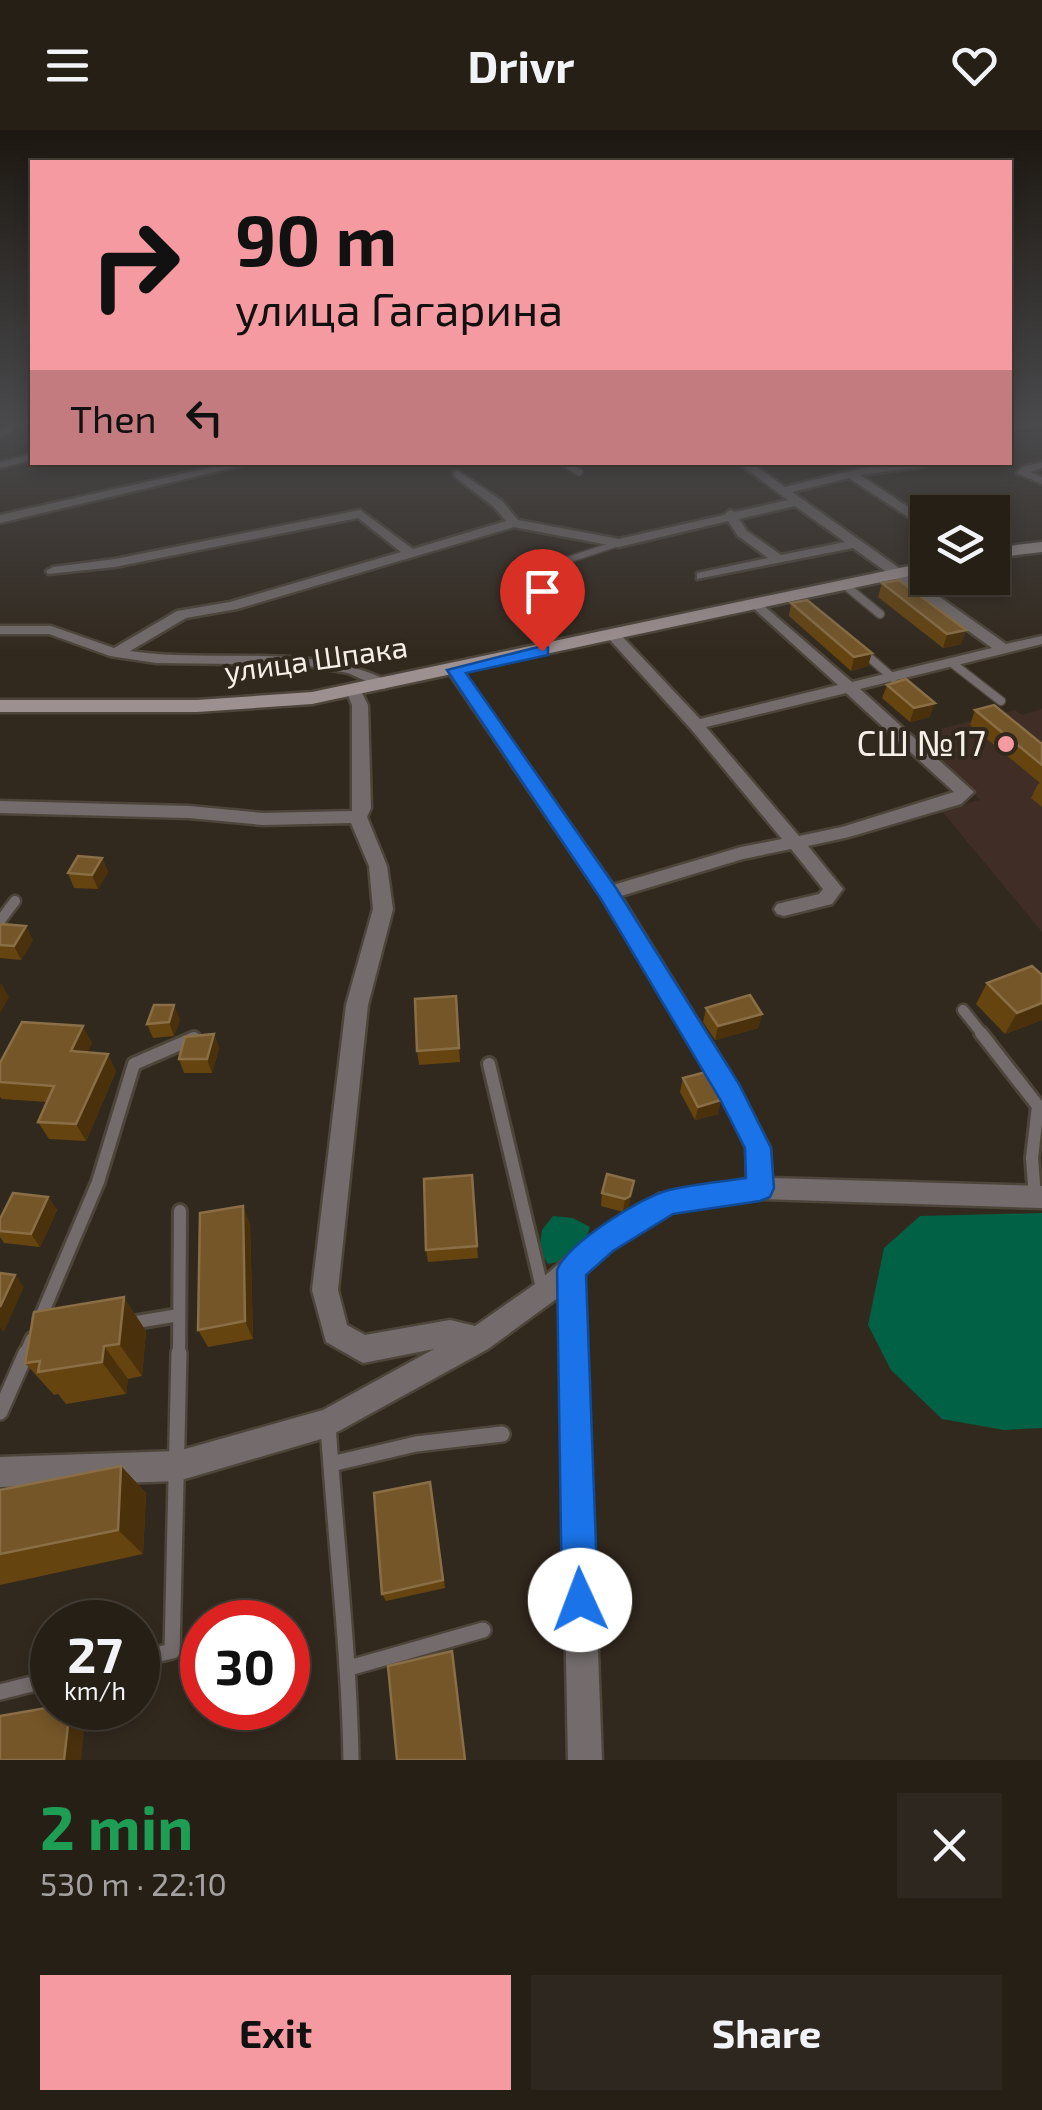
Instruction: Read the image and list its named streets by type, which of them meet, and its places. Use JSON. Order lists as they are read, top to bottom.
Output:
{
  "streets": {
    "street": ["улица Шпака"]
  },
  "places": ["СШ №17"],
  "page": {
    "header": "Drivr",
    "turn": ["90 m", "улица Гагарина"],
    "then": "Then",
    "speed": "27 km/h",
    "limit": "30",
    "heading": ["2 min", "530 m · 22:10"],
    "buttons": ["Exit", "Share"]
  }
}
